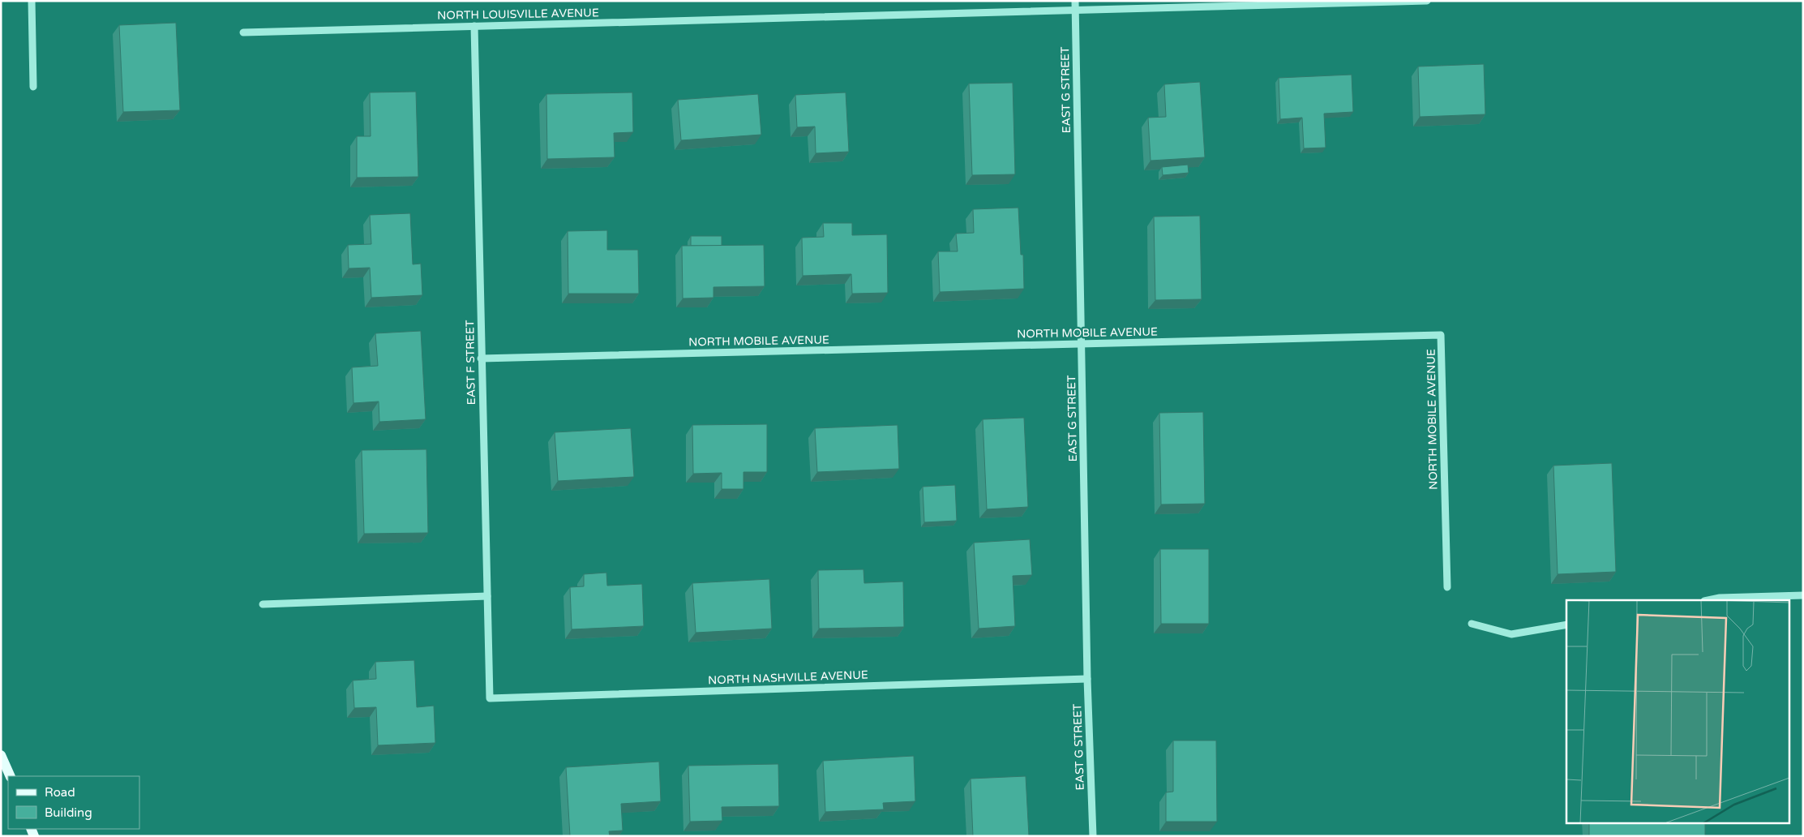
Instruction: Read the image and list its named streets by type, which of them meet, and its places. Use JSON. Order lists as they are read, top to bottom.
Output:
{
  "streets": {
    "street": [
      "NORTH LOUISVILLE AVENUE",
      "EAST G STREET",
      "NORTH MOBILE AVENUE",
      "EAST F STREET",
      "NORTH NASHVILLE AVENUE"
    ]
  },
  "crossings": [
    ["NORTH LOUISVILLE AVENUE", "EAST G STREET"],
    ["NORTH LOUISVILLE AVENUE", "EAST F STREET"],
    ["EAST G STREET", "NORTH MOBILE AVENUE"],
    ["EAST G STREET", "NORTH NASHVILLE AVENUE"],
    ["NORTH MOBILE AVENUE", "EAST F STREET"],
    ["EAST F STREET", "NORTH NASHVILLE AVENUE"]
  ],
  "legend": ["Road", "Building"]
}
